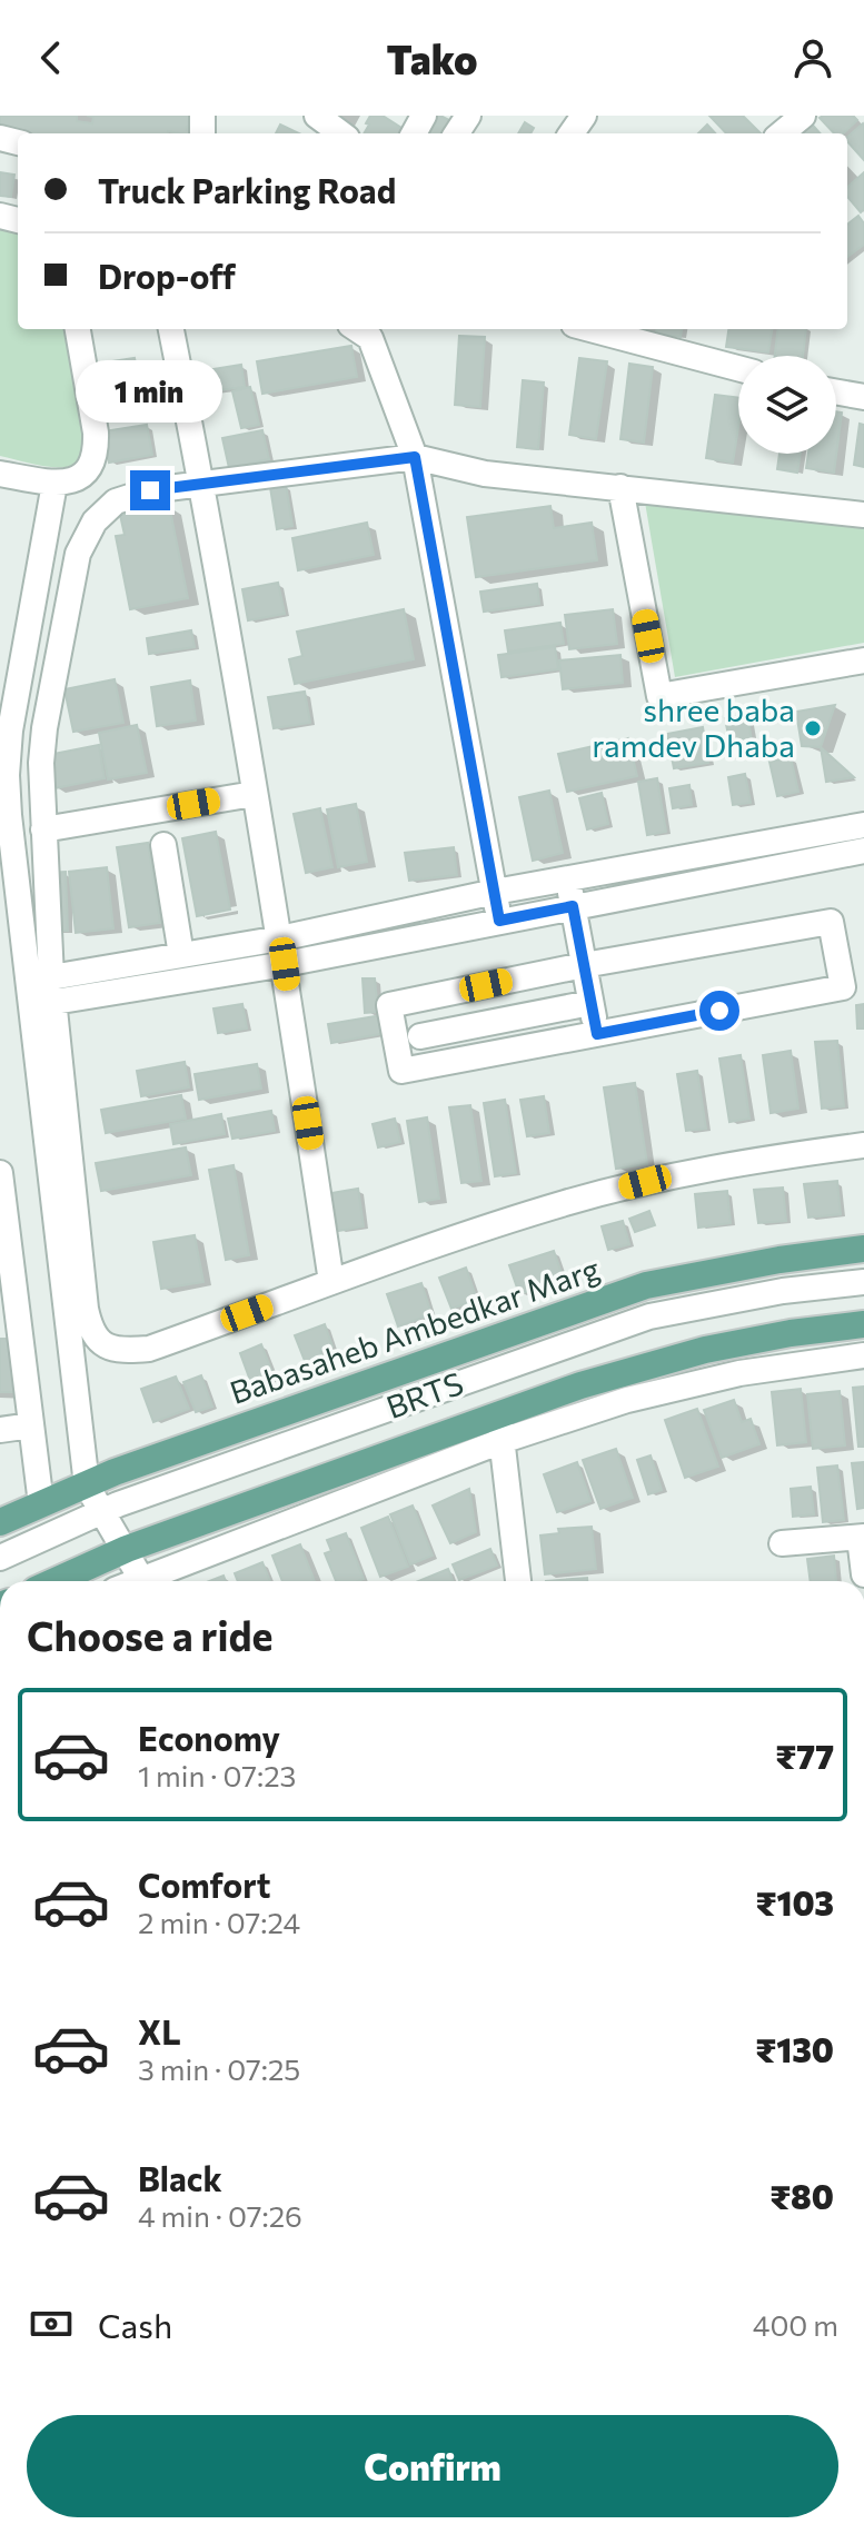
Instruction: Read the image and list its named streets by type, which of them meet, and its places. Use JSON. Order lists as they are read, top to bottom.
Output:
{
  "streets": {
    "main road": ["Babasaheb Ambedkar Marg"],
    "street": ["BRTS"]
  },
  "places": ["shree baba ramdev Dhaba"],
  "page": {
    "header": "Tako",
    "banner": ["Truck Parking Road", "Drop-off"],
    "bubble": "1 min",
    "heading": "Choose a ride",
    "list": [
      {
        "name": "Economy",
        "note": "1 min · 07:23",
        "value": "₹77"
      },
      {
        "name": "Comfort",
        "note": "2 min · 07:24",
        "value": "₹103"
      },
      {
        "name": "XL",
        "note": "3 min · 07:25",
        "value": "₹130"
      },
      {
        "name": "Black",
        "note": "4 min · 07:26",
        "value": "₹80"
      }
    ],
    "pay": ["Cash", "400 m"],
    "buttons": "Confirm"
  }
}
